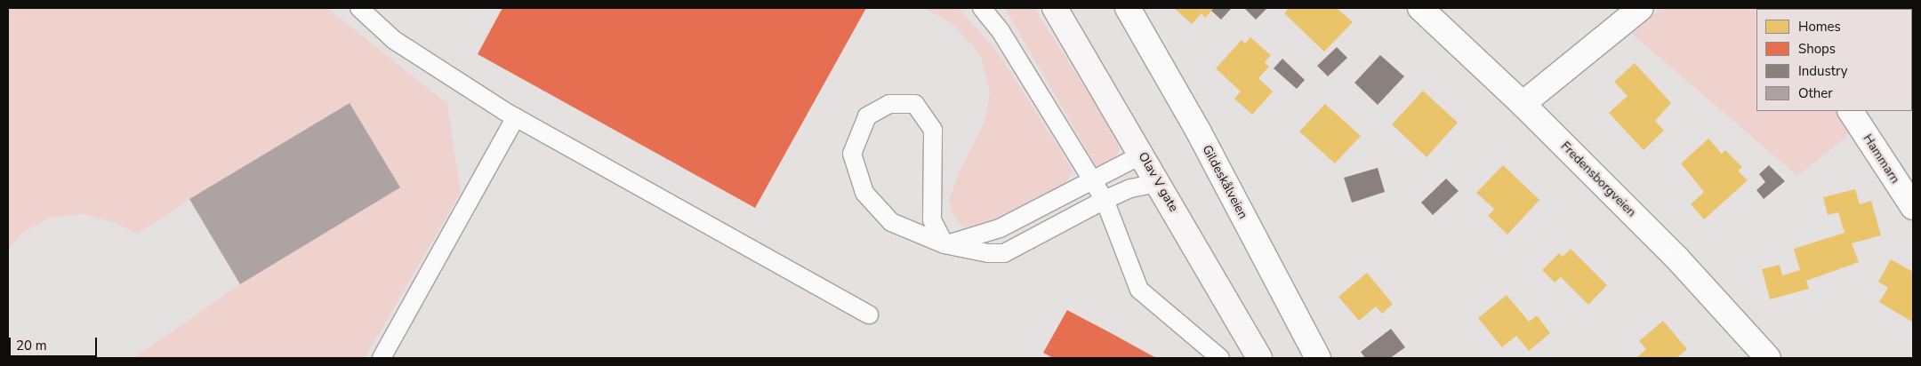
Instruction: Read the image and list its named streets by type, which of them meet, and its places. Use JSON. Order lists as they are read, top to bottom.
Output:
{
  "streets": {
    "street": [
      "Hammarn",
      "Fredensborgveien",
      "Olav V gate",
      "Gildeskålveien"
    ]
  },
  "legend": [
    "Homes",
    "Shops",
    "Industry",
    "Other"
  ],
  "scale_bar": "20 m"
}
